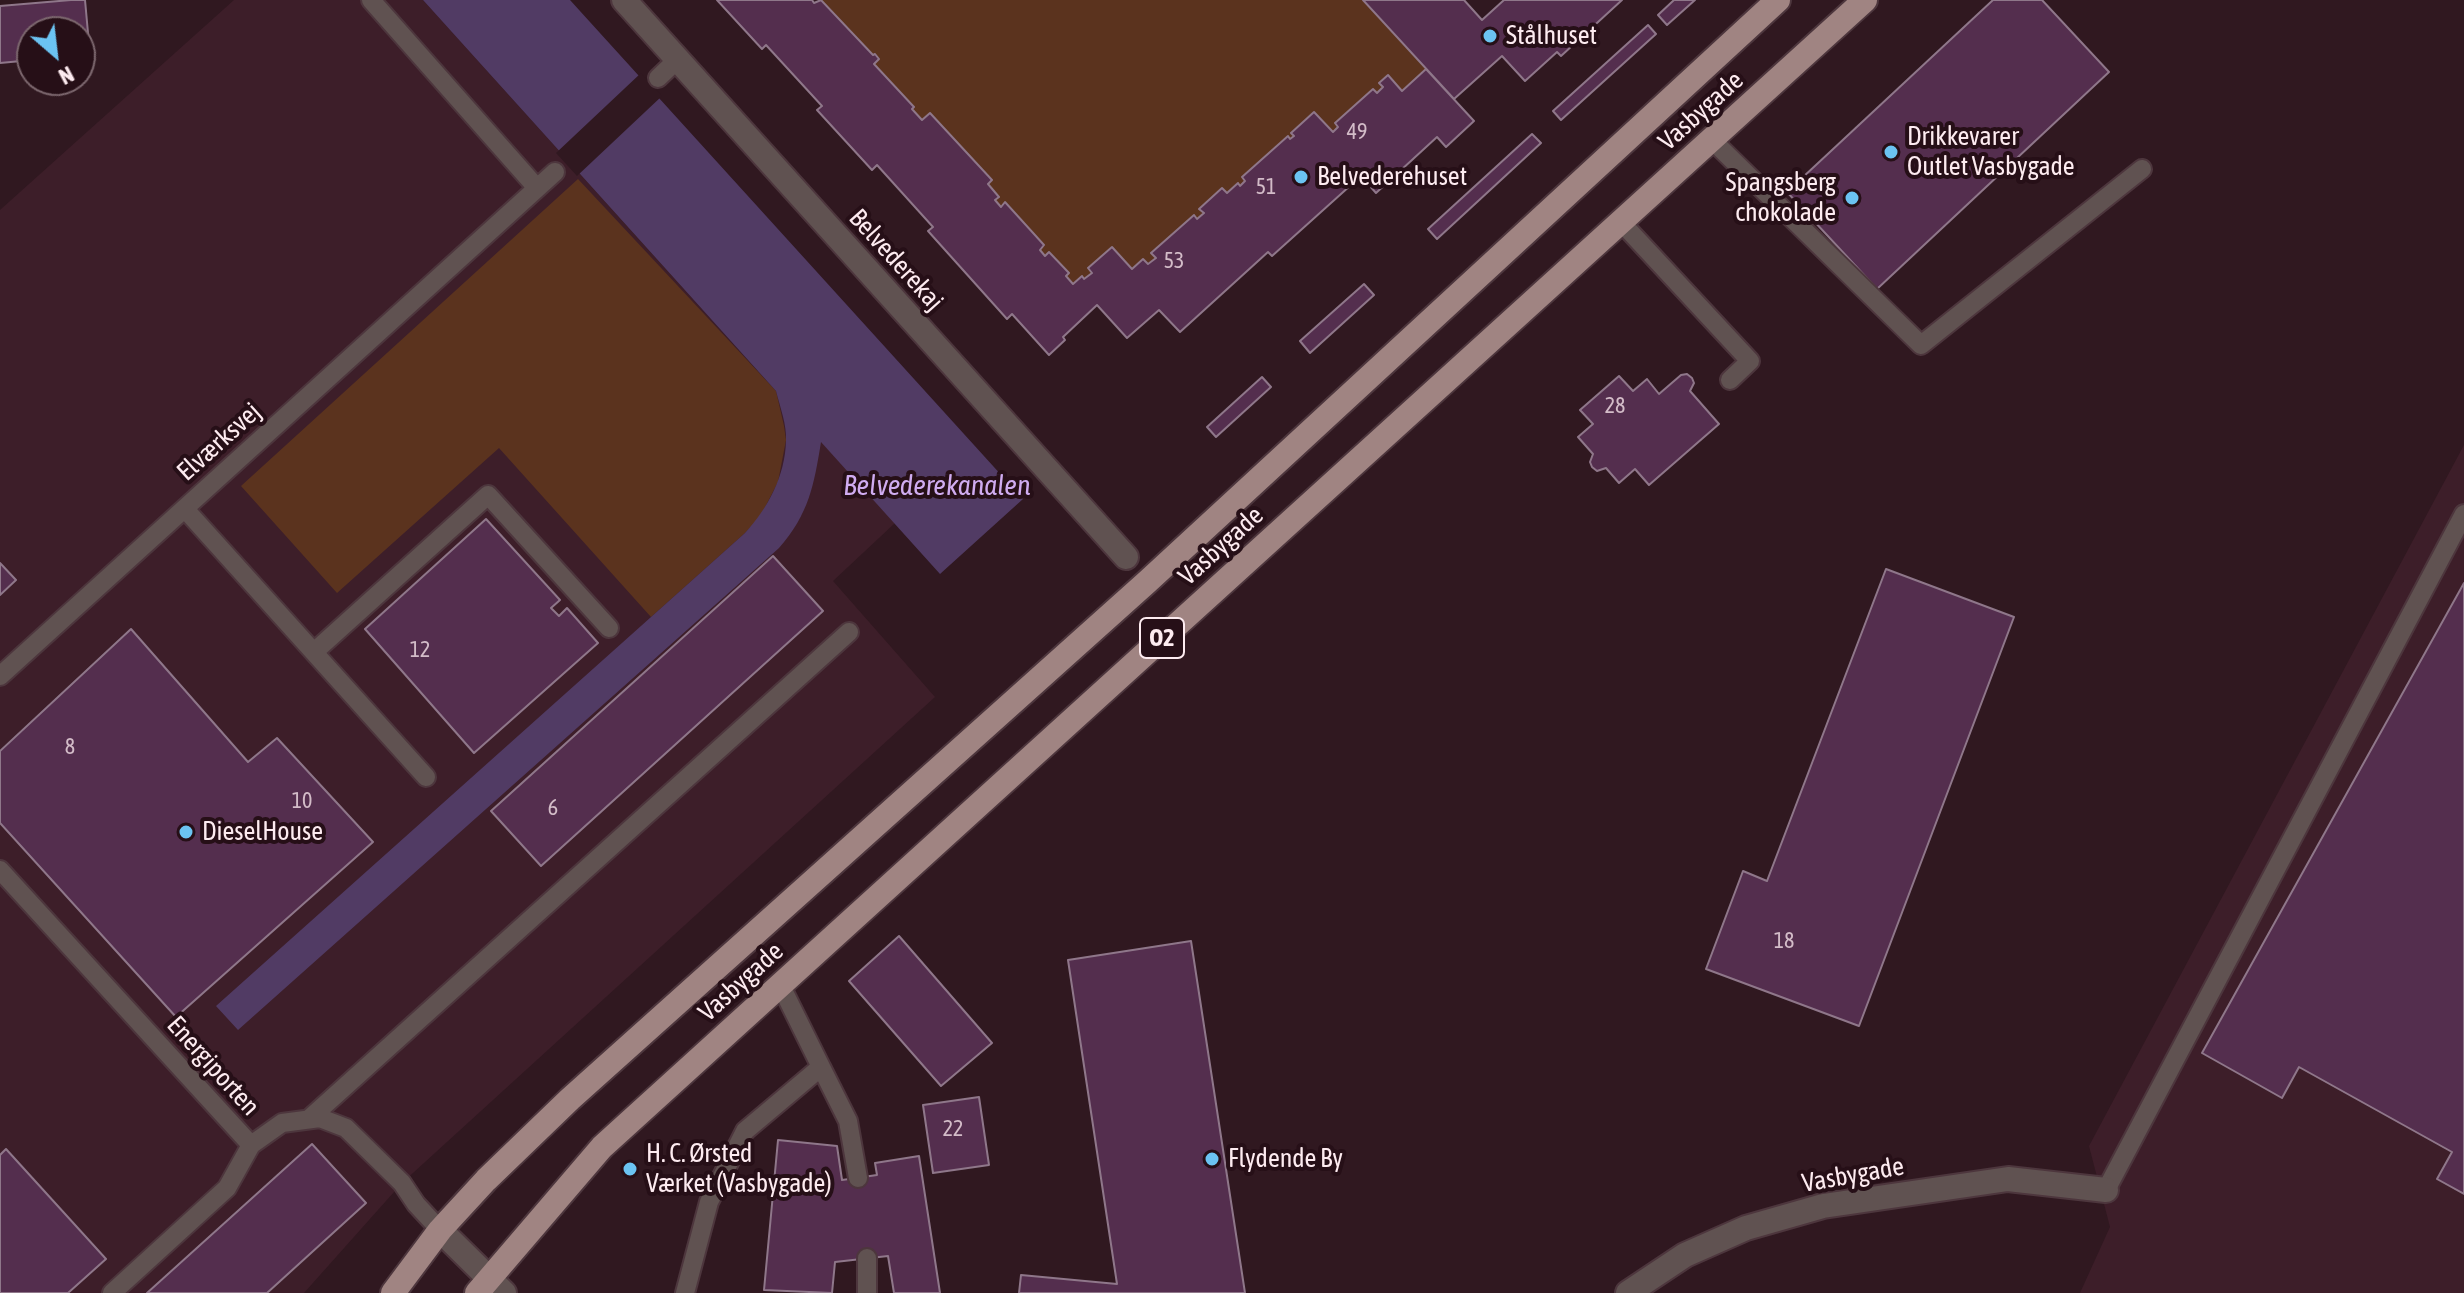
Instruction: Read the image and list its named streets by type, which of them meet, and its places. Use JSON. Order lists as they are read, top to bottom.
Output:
{
  "streets": {
    "main road": ["Vasbygade", "O2"],
    "street": ["Belvederekaj"],
    "lane": ["Elværksvej", "Energiporten"]
  },
  "water": ["Belvederekanalen"],
  "places": [
    "Stålhuset",
    "Drikkevarer Outlet Vasbygade",
    "Belvederehuset",
    "Spangsberg chokolade",
    "DieselHouse",
    "Flydende By",
    "H. C. Ørsted Værket (Vasbygade)"
  ],
  "house_numbers": [
    "49",
    "51",
    "53",
    "28",
    "12",
    "8",
    "10",
    "6",
    "18",
    "22"
  ],
  "north": "bottom right"
}
